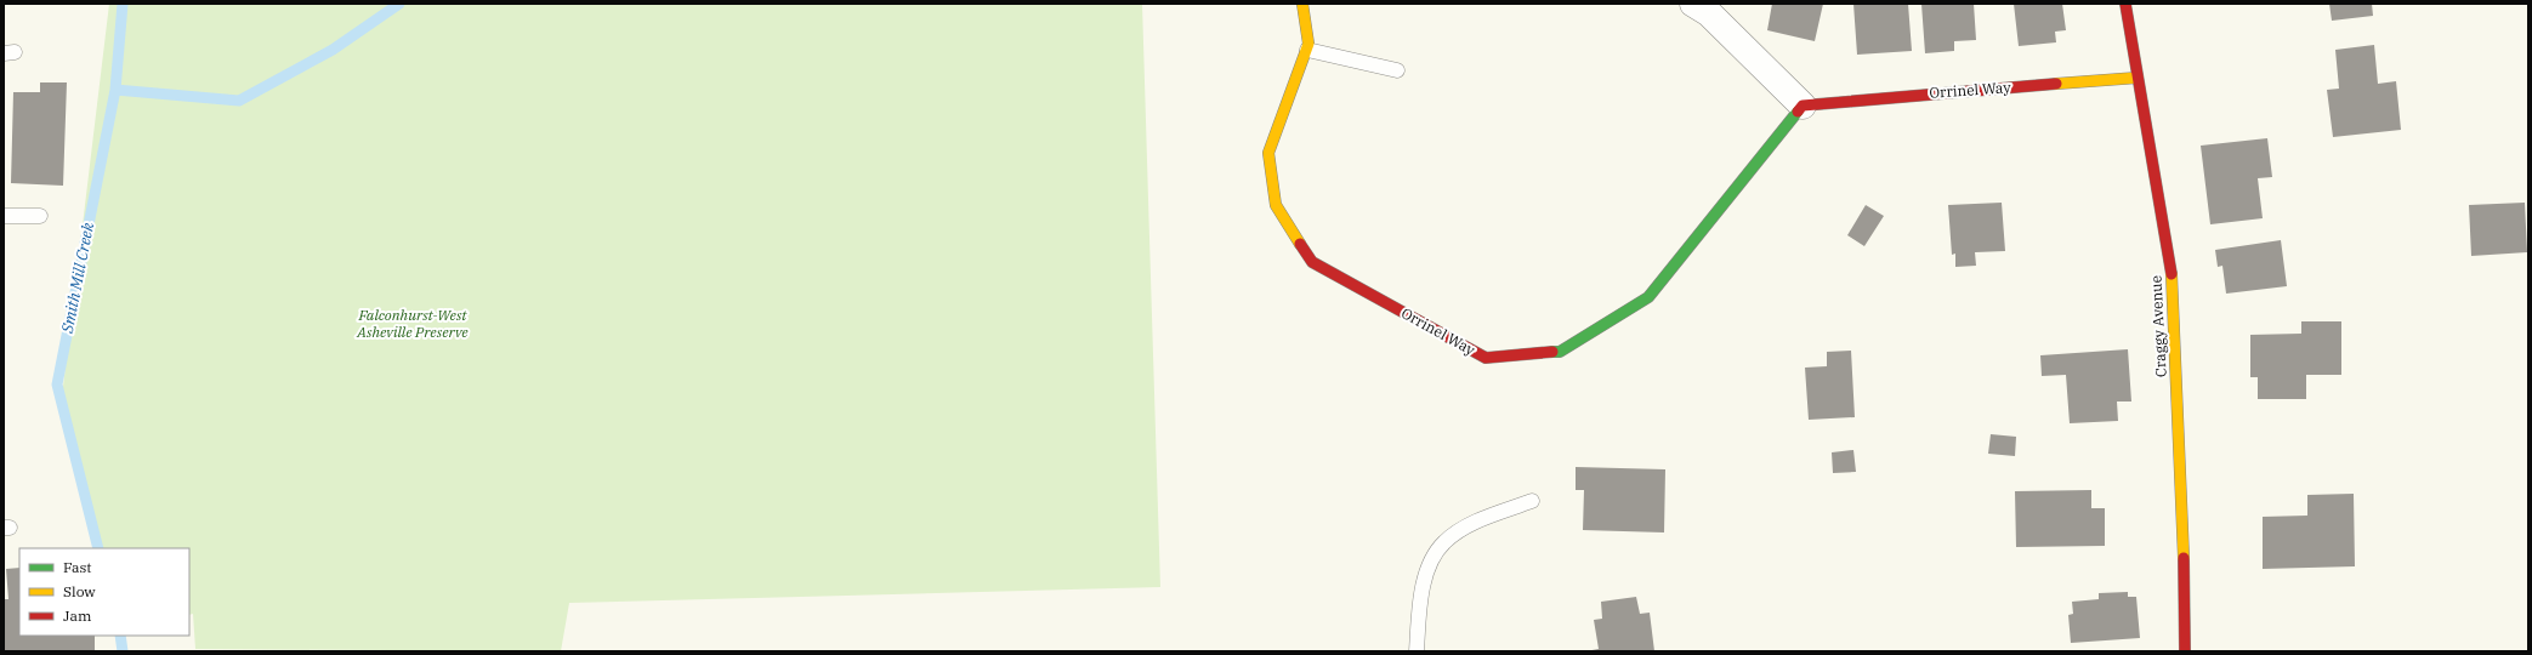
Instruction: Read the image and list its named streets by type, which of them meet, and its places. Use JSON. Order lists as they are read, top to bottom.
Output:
{
  "streets": {
    "street": ["Orrinel Way", "Craggy Avenue"]
  },
  "crossings": [
    ["Orrinel Way", "Craggy Avenue"]
  ],
  "water": ["Smith Mill Creek"],
  "parks": ["Falconhurst-West Asheville Preserve"],
  "legend": ["Fast", "Slow", "Jam"]
}
